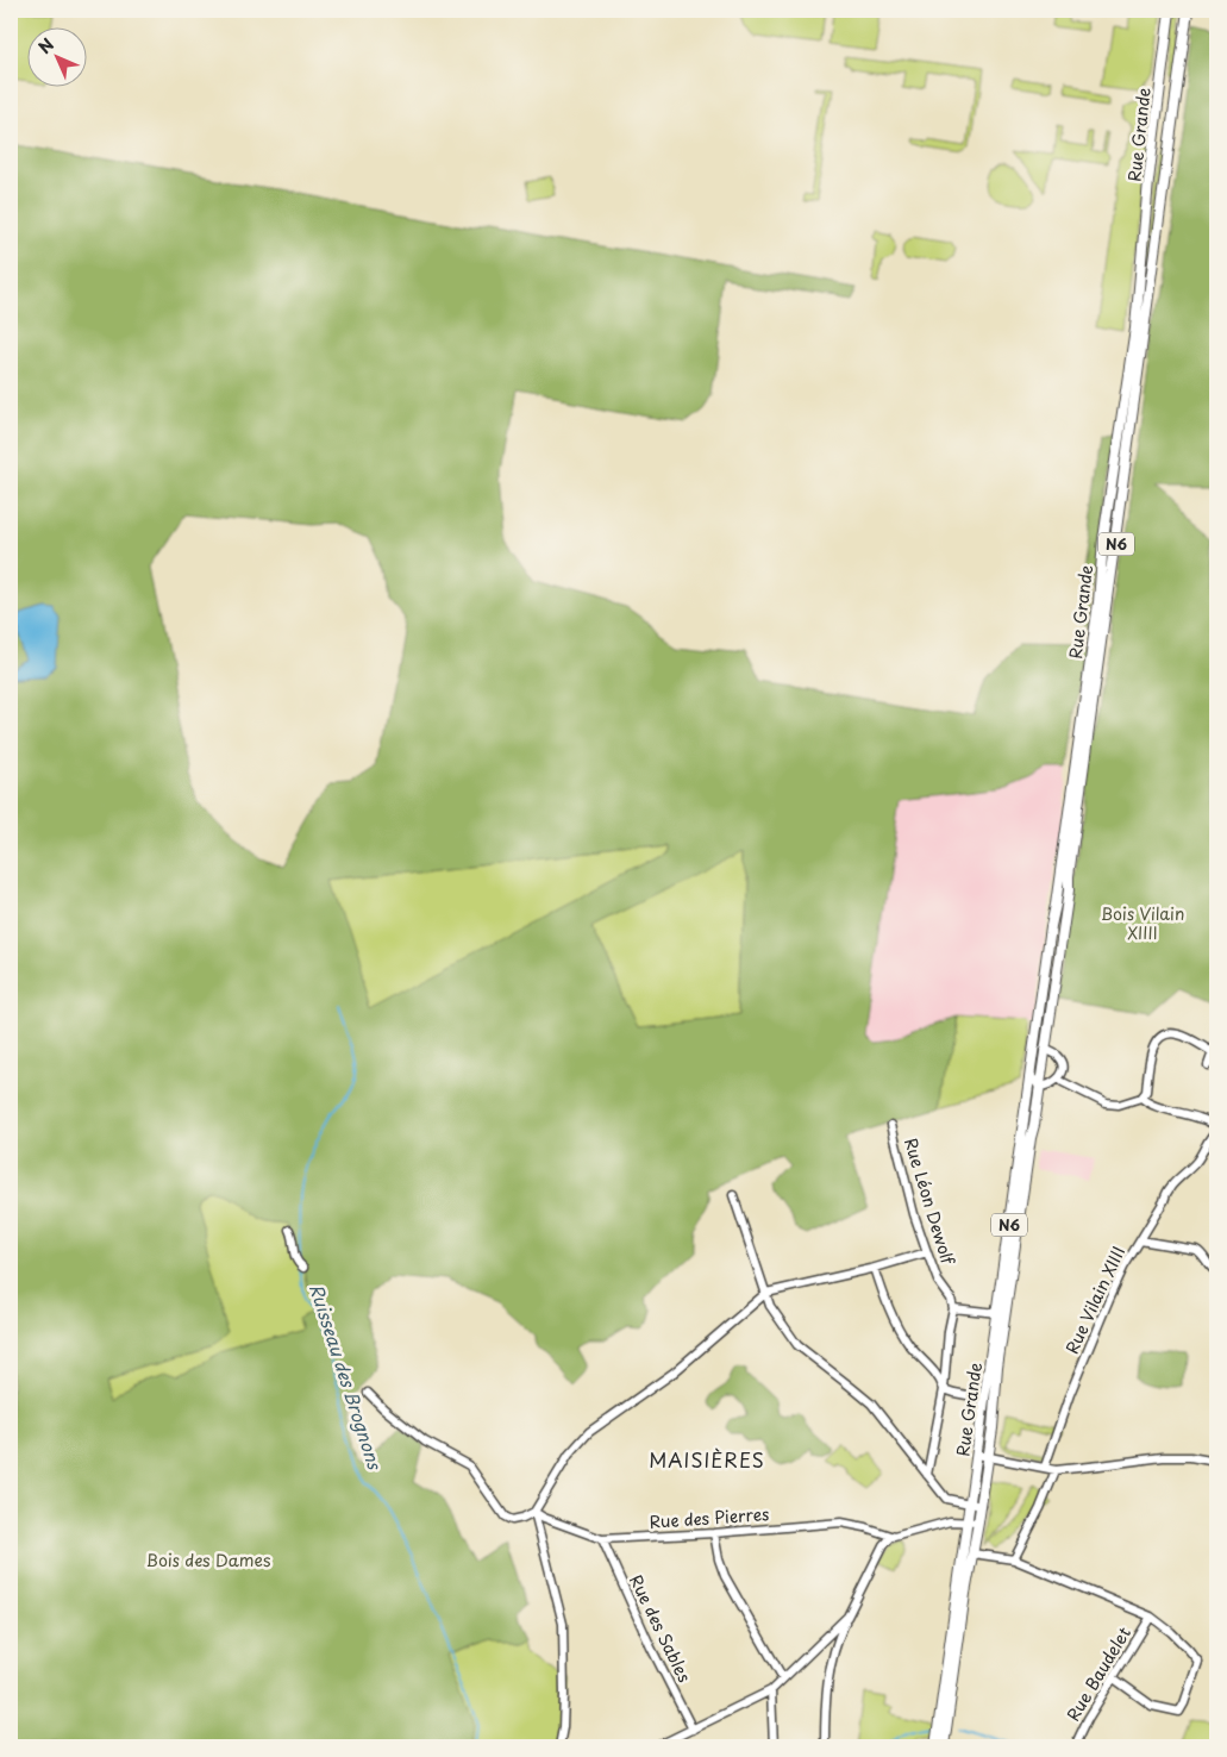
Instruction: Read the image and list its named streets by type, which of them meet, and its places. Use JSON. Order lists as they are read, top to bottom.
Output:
{
  "streets": {
    "main road": ["Rue Grande", "N6"],
    "street": [
      "Rue Léon Dewolf",
      "Rue Vilain XIIII",
      "Rue des Pierres",
      "Rue des Sables",
      "Rue Baudelet"
    ]
  },
  "crossings": [
    ["Rue des Pierres", "Rue des Sables"]
  ],
  "districts": ["MAISIÈRES"],
  "water": ["Ruisseau des Brognons"],
  "parks": ["Bois Vilain XIIII", "Bois des Dames"],
  "north": "top left"
}
